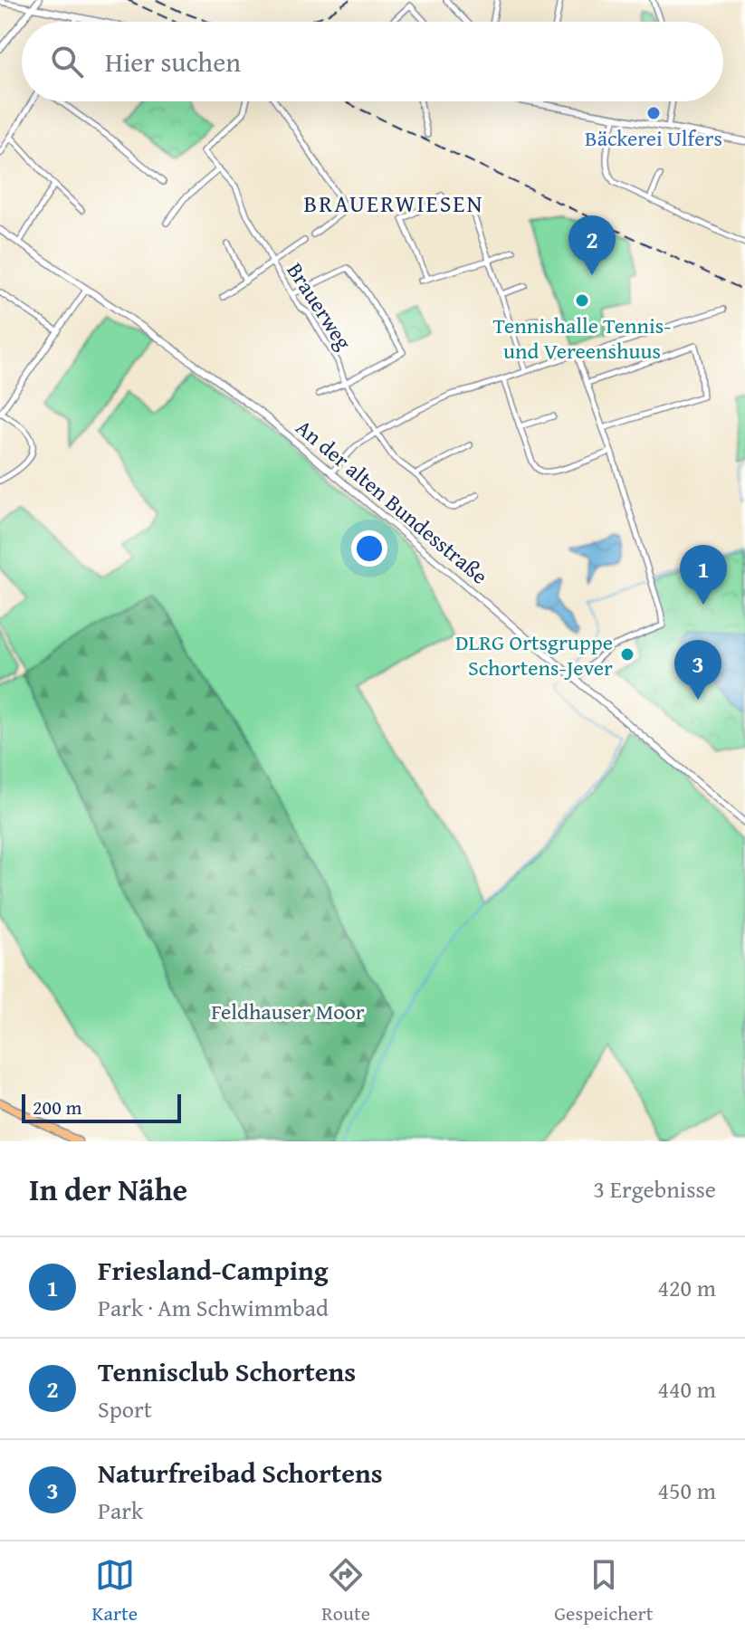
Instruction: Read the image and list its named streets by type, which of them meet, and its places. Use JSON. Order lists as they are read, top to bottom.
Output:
{
  "streets": {
    "street": ["Brauerweg", "An der alten Bundesstraße"]
  },
  "districts": ["BRAUERWIESEN"],
  "parks": ["Feldhauser Moor"],
  "places": ["Bäckerei Ulfers", "Tennishalle Tennis- und Vereenshuus", "DLRG Ortsgruppe Schortens-Jever"],
  "scale_bar": "200 m",
  "page": {
    "search": "Hier suchen",
    "pins": ["2", "1", "3"],
    "scale": "200 m",
    "heading": ["In der Nähe", "3 Ergebnisse"],
    "list": [
      {
        "mark": "1",
        "name": "Friesland-Camping",
        "note": "Park · Am Schwimmbad",
        "value": "420 m"
      },
      {
        "mark": "2",
        "name": "Tennisclub Schortens",
        "note": "Sport",
        "value": "440 m"
      },
      {
        "mark": "3",
        "name": "Naturfreibad Schortens",
        "note": "Park",
        "value": "450 m"
      }
    ],
    "nav": ["Karte", "Route", "Gespeichert"]
  }
}
